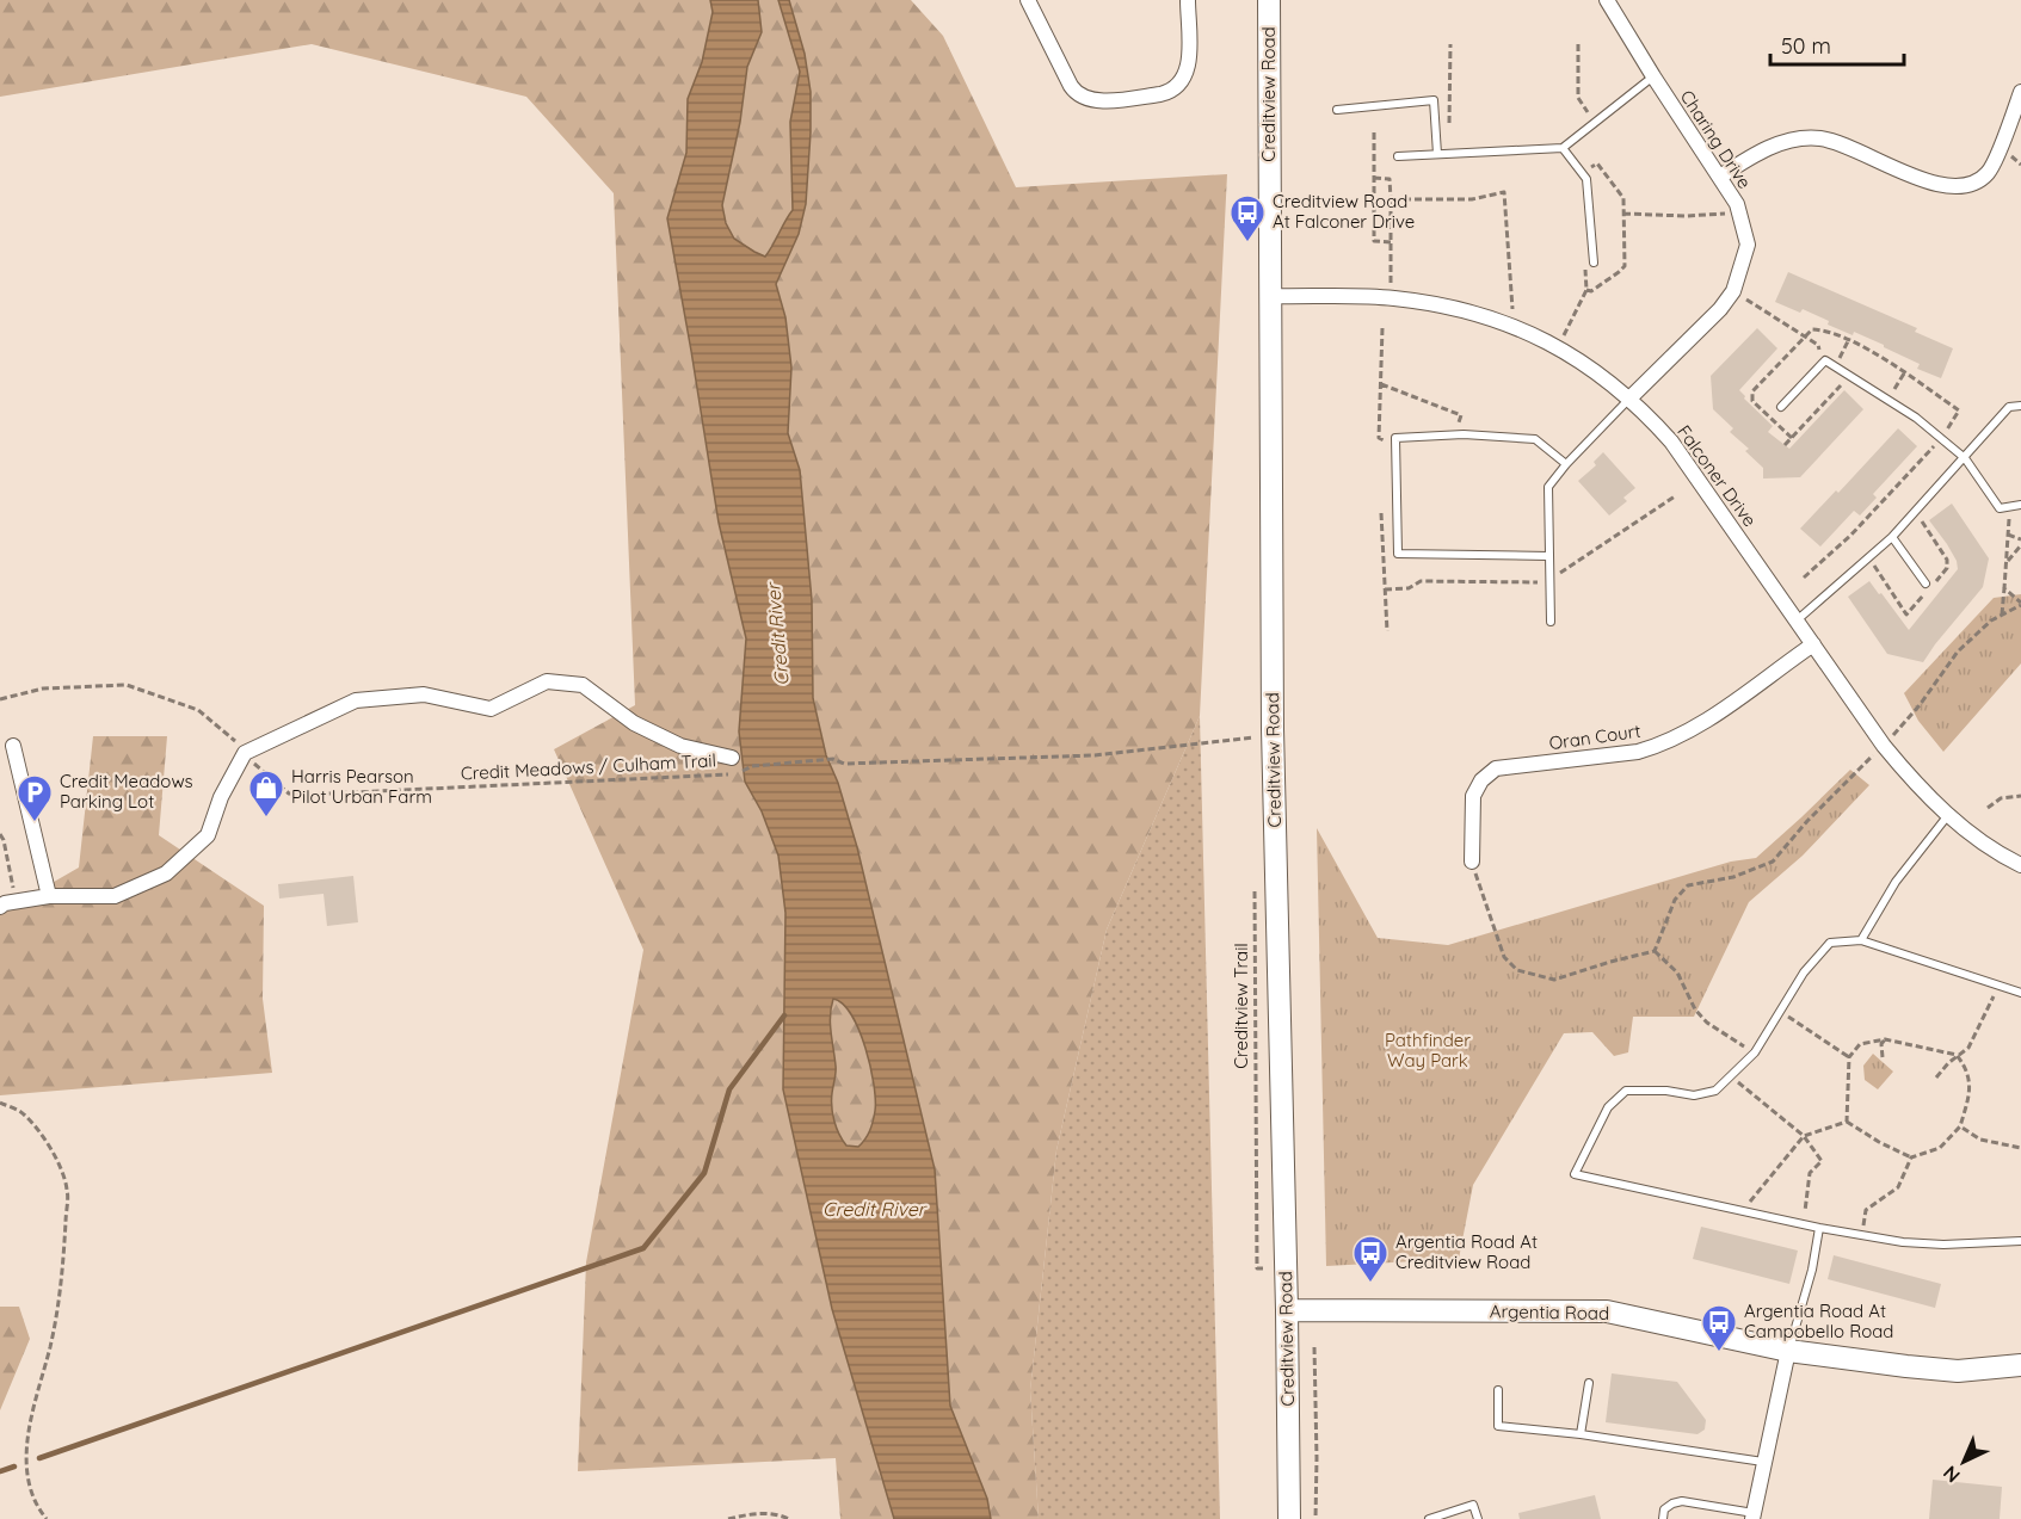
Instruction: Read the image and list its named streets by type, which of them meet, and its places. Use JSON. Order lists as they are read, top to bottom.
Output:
{
  "streets": {
    "main road": ["Creditview Road", "Argentia Road"],
    "street": ["Charing Drive", "Falconer Drive", "Oran Court"],
    "path": ["Credit Meadows / Culham Trail", "Creditview Trail"]
  },
  "crossings": [
    ["Creditview Road", "Falconer Drive"],
    ["Creditview Road", "Argentia Road"],
    ["Charing Drive", "Falconer Drive"],
    ["Falconer Drive", "Oran Court"]
  ],
  "water": ["Credit River"],
  "parks": ["Pathfinder Way Park"],
  "places": {
    "bus stop": ["Creditview Road At Falconer Drive", "Argentia Road At Creditview Road", "Argentia Road At Campobello Road"],
    "shop": ["Harris Pearson Pilot Urban Farm"],
    "parking": ["Credit Meadows Parking Lot"]
  },
  "scale_bar": "50 m",
  "north": "bottom left"
}
